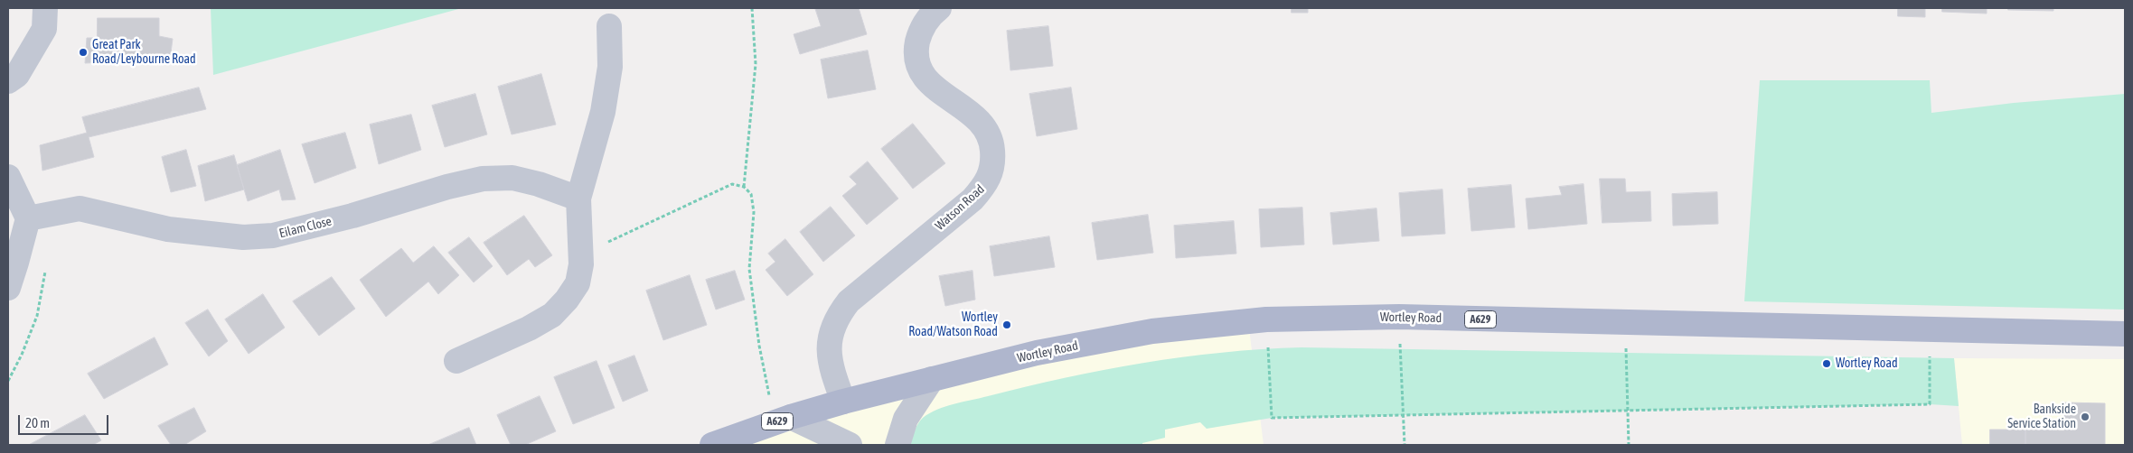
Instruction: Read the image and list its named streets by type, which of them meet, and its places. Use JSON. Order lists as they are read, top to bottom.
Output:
{
  "streets": {
    "main road": ["Wortley Road", "A629"],
    "street": ["Watson Road", "Eilam Close"]
  },
  "crossings": [
    ["Watson Road", "Wortley Road"]
  ],
  "places": [
    "Great Park Road/Leybourne Road",
    "Wortley Road/Watson Road",
    "Wortley Road",
    "Bankside Service Station"
  ],
  "scale_bar": "20 m"
}
